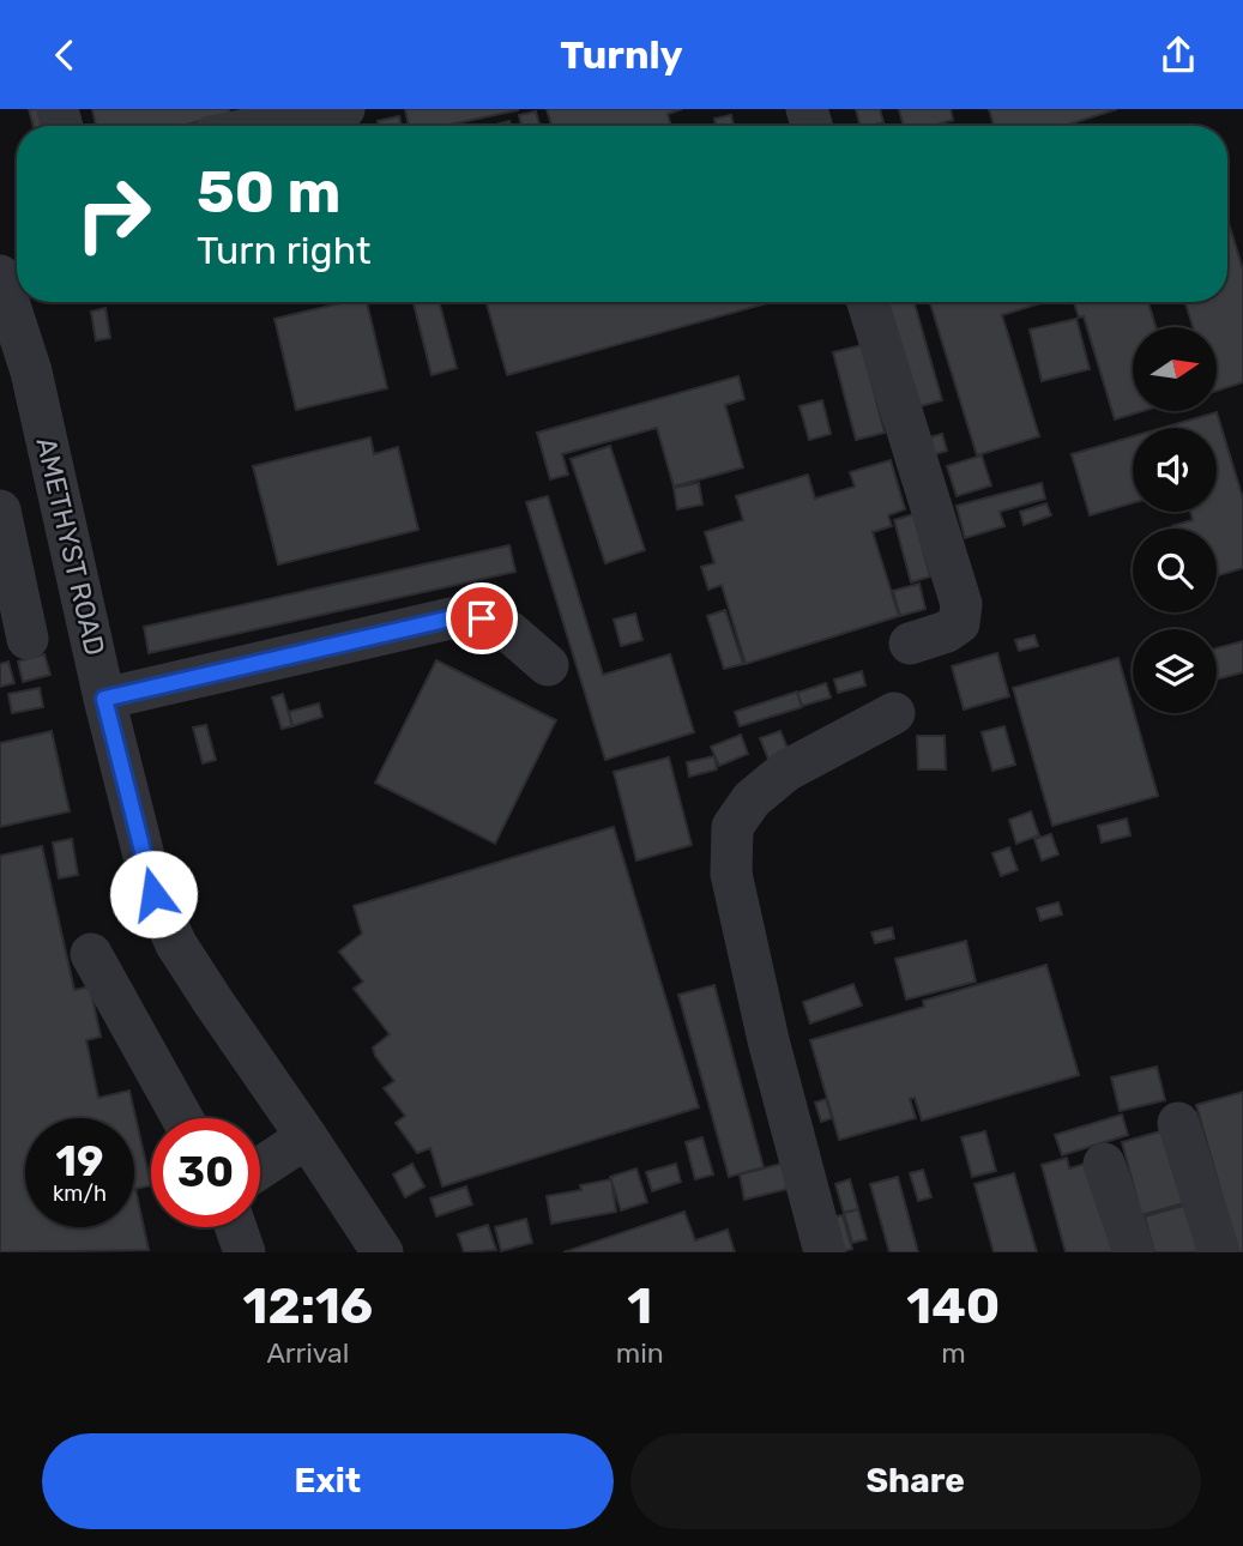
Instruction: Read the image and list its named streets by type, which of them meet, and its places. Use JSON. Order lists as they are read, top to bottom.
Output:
{
  "streets": {
    "street": ["AMETHYST ROAD"]
  },
  "north": "right",
  "page": {
    "header": "Turnly",
    "turn": ["50 m", "Turn right"],
    "speed": "19 km/h",
    "limit": "30",
    "eta": [
      "12:16",
      "Arrival",
      "1",
      "min",
      "140",
      "m"
    ],
    "buttons": ["Exit", "Share"]
  }
}
